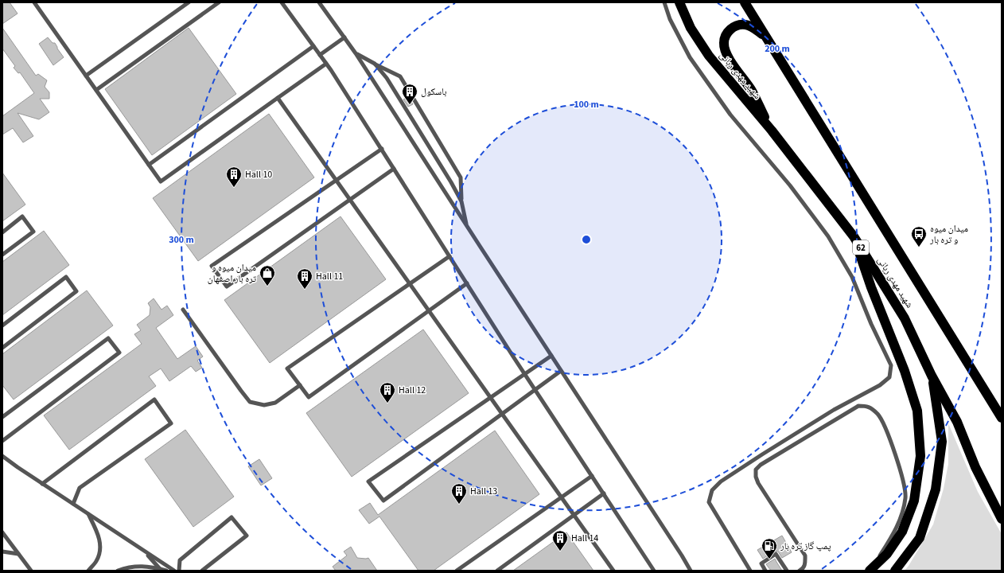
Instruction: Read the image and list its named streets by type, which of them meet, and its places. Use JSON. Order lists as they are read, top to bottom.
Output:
{
  "streets": {
    "highway": ["شهید مهدی ربانی", "62"]
  },
  "places": {
    "building": [
      "باسكول",
      "Hall 10",
      "Hall 11",
      "Hall 12",
      "Hall 13",
      "Hall 14"
    ],
    "bus stop": ["میدان میوه و تره بار"],
    "shop": ["میدان میوه و تره بار اصفهان"],
    "fuel station": ["پمپ گاز تره بار"]
  },
  "rings": ["200 m", "100 m", "300 m"]
}
